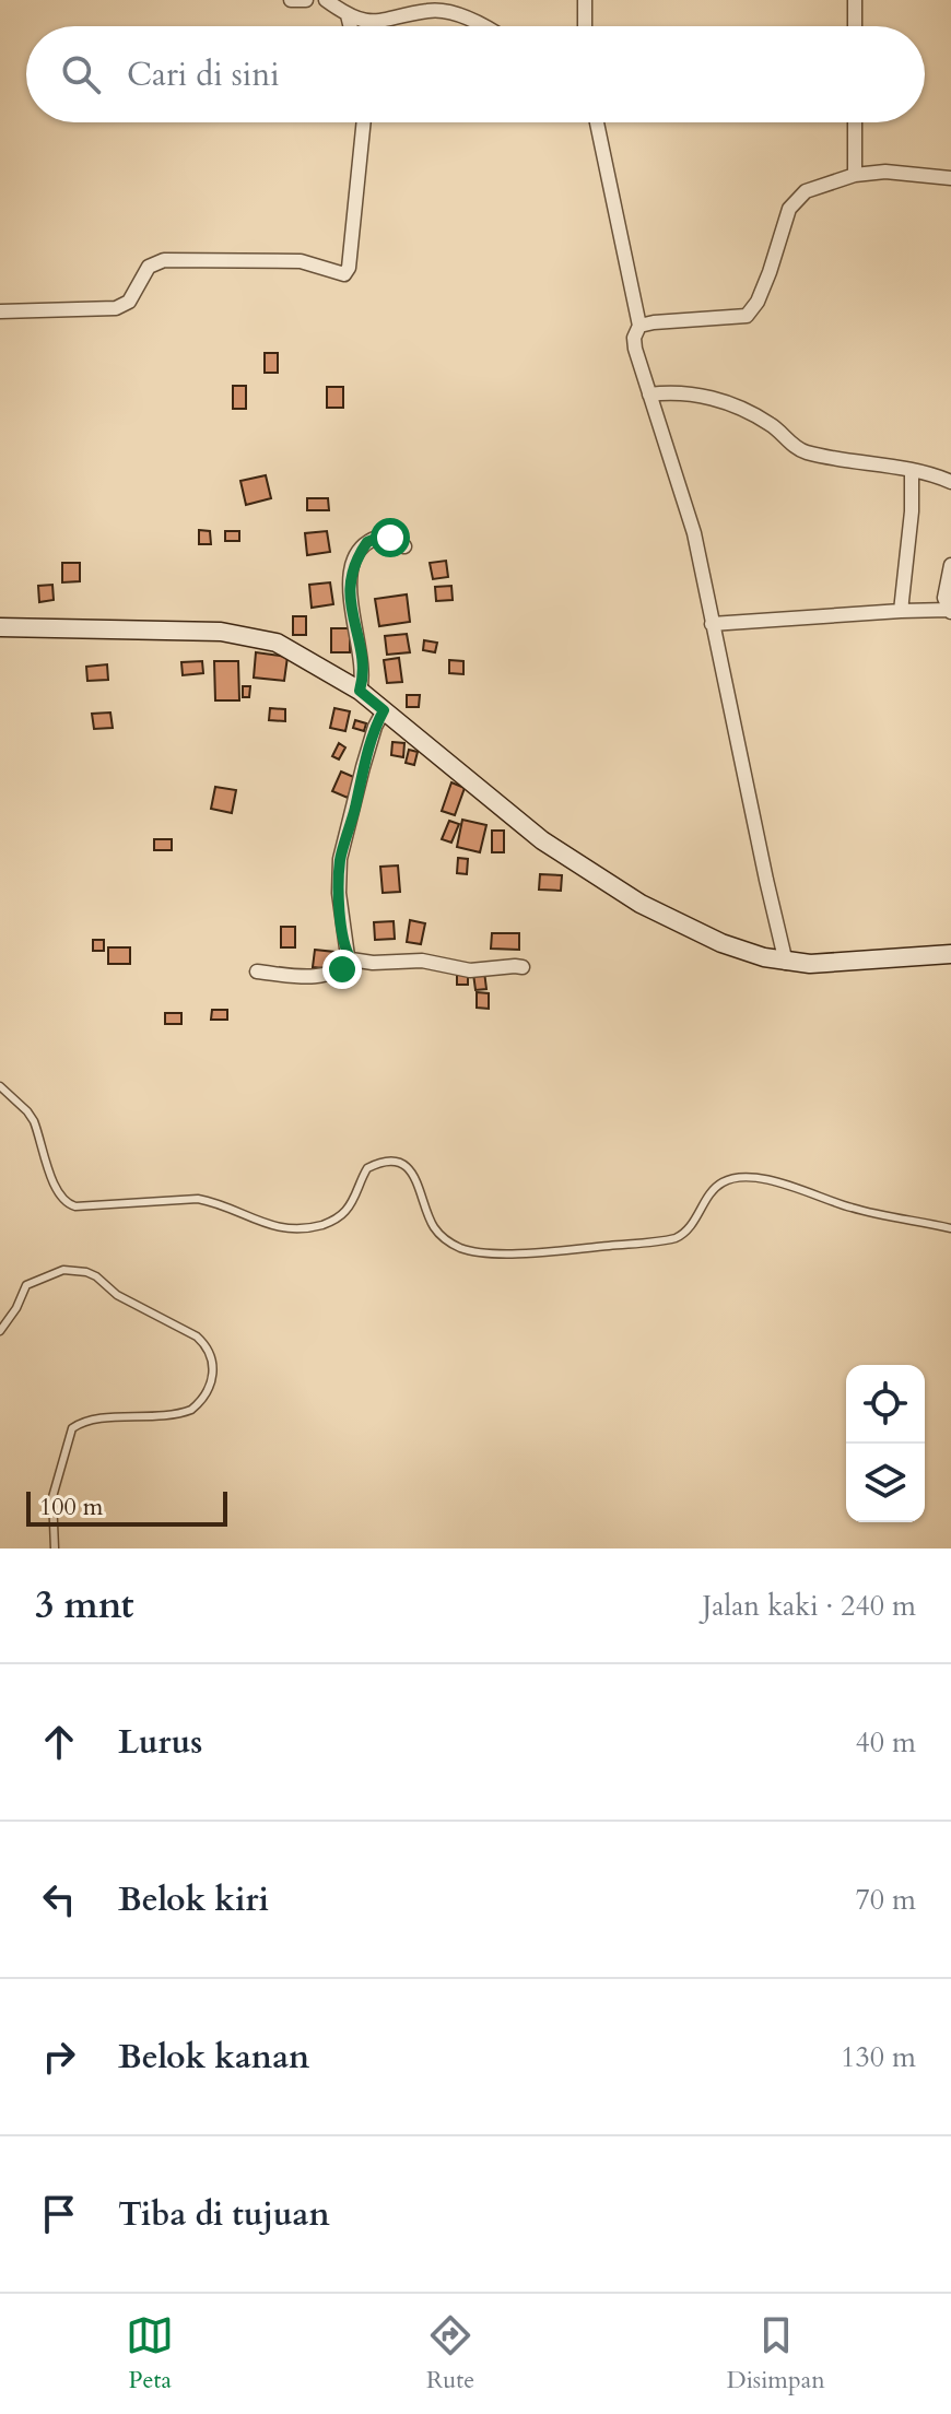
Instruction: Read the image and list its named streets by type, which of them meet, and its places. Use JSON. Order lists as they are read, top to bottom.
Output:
{
  "scale_bar": "100 m",
  "page": {
    "search": "Cari di sini",
    "scale": "100 m",
    "heading": ["3 mnt", "Jalan kaki · 240 m"],
    "list": [
      ["Lurus", "40 m"],
      ["Belok kiri", "70 m"],
      ["Belok kanan", "130 m"],
      "Tiba di tujuan"
    ],
    "nav": ["Peta", "Rute", "Disimpan"]
  }
}
